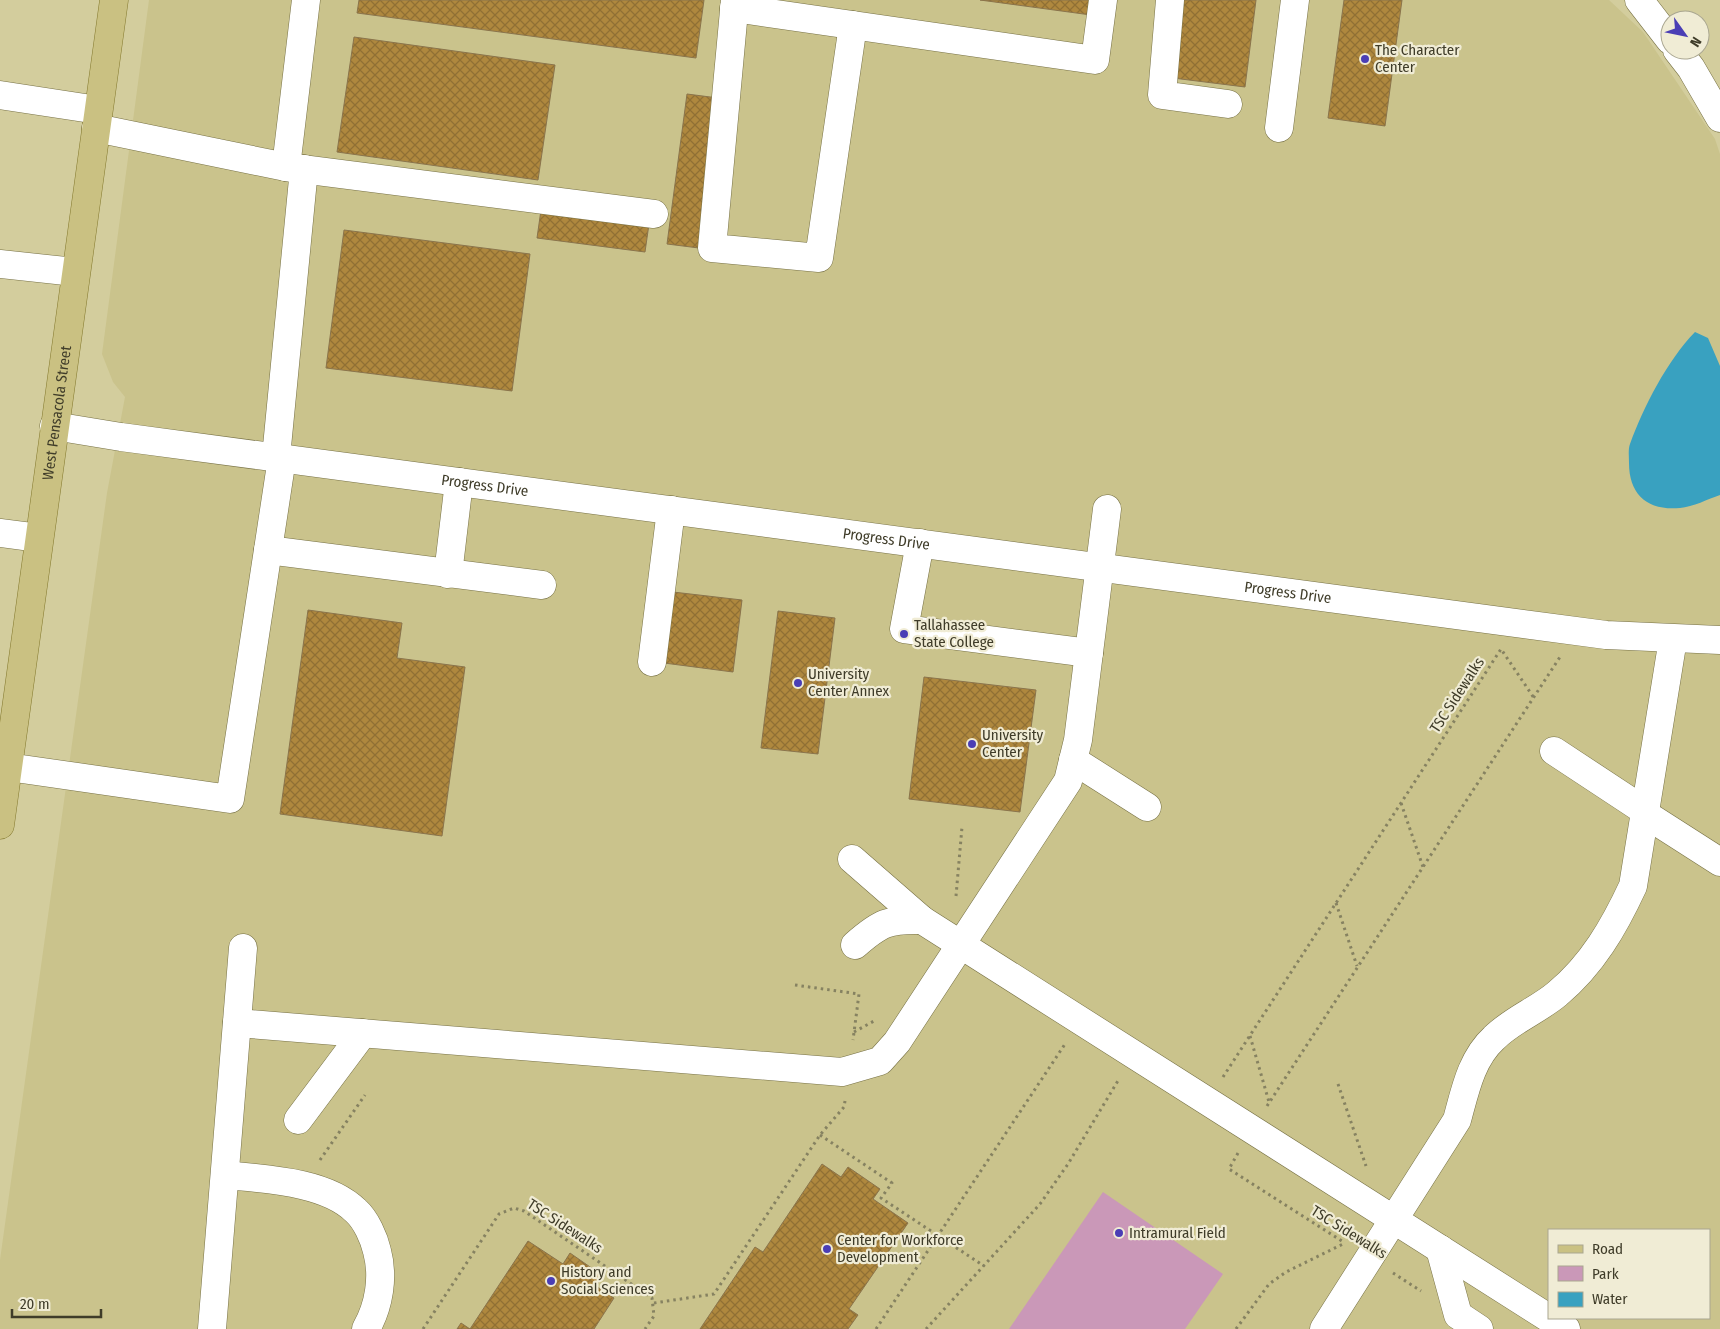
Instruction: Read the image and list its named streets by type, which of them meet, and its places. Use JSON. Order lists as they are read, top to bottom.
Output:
{
  "streets": {
    "main road": ["West Pensacola Street"],
    "street": ["Progress Drive"],
    "path": ["TSC Sidewalks"]
  },
  "crossings": [
    ["West Pensacola Street", "Progress Drive"]
  ],
  "places": [
    "The Character Center",
    "Tallahassee State College",
    "University Center Annex",
    "University Center",
    "Intramural Field",
    "Center for Workforce Development",
    "History and Social Sciences"
  ],
  "legend": ["Road", "Park", "Water"],
  "scale_bar": "20 m",
  "north": "bottom right"
}
